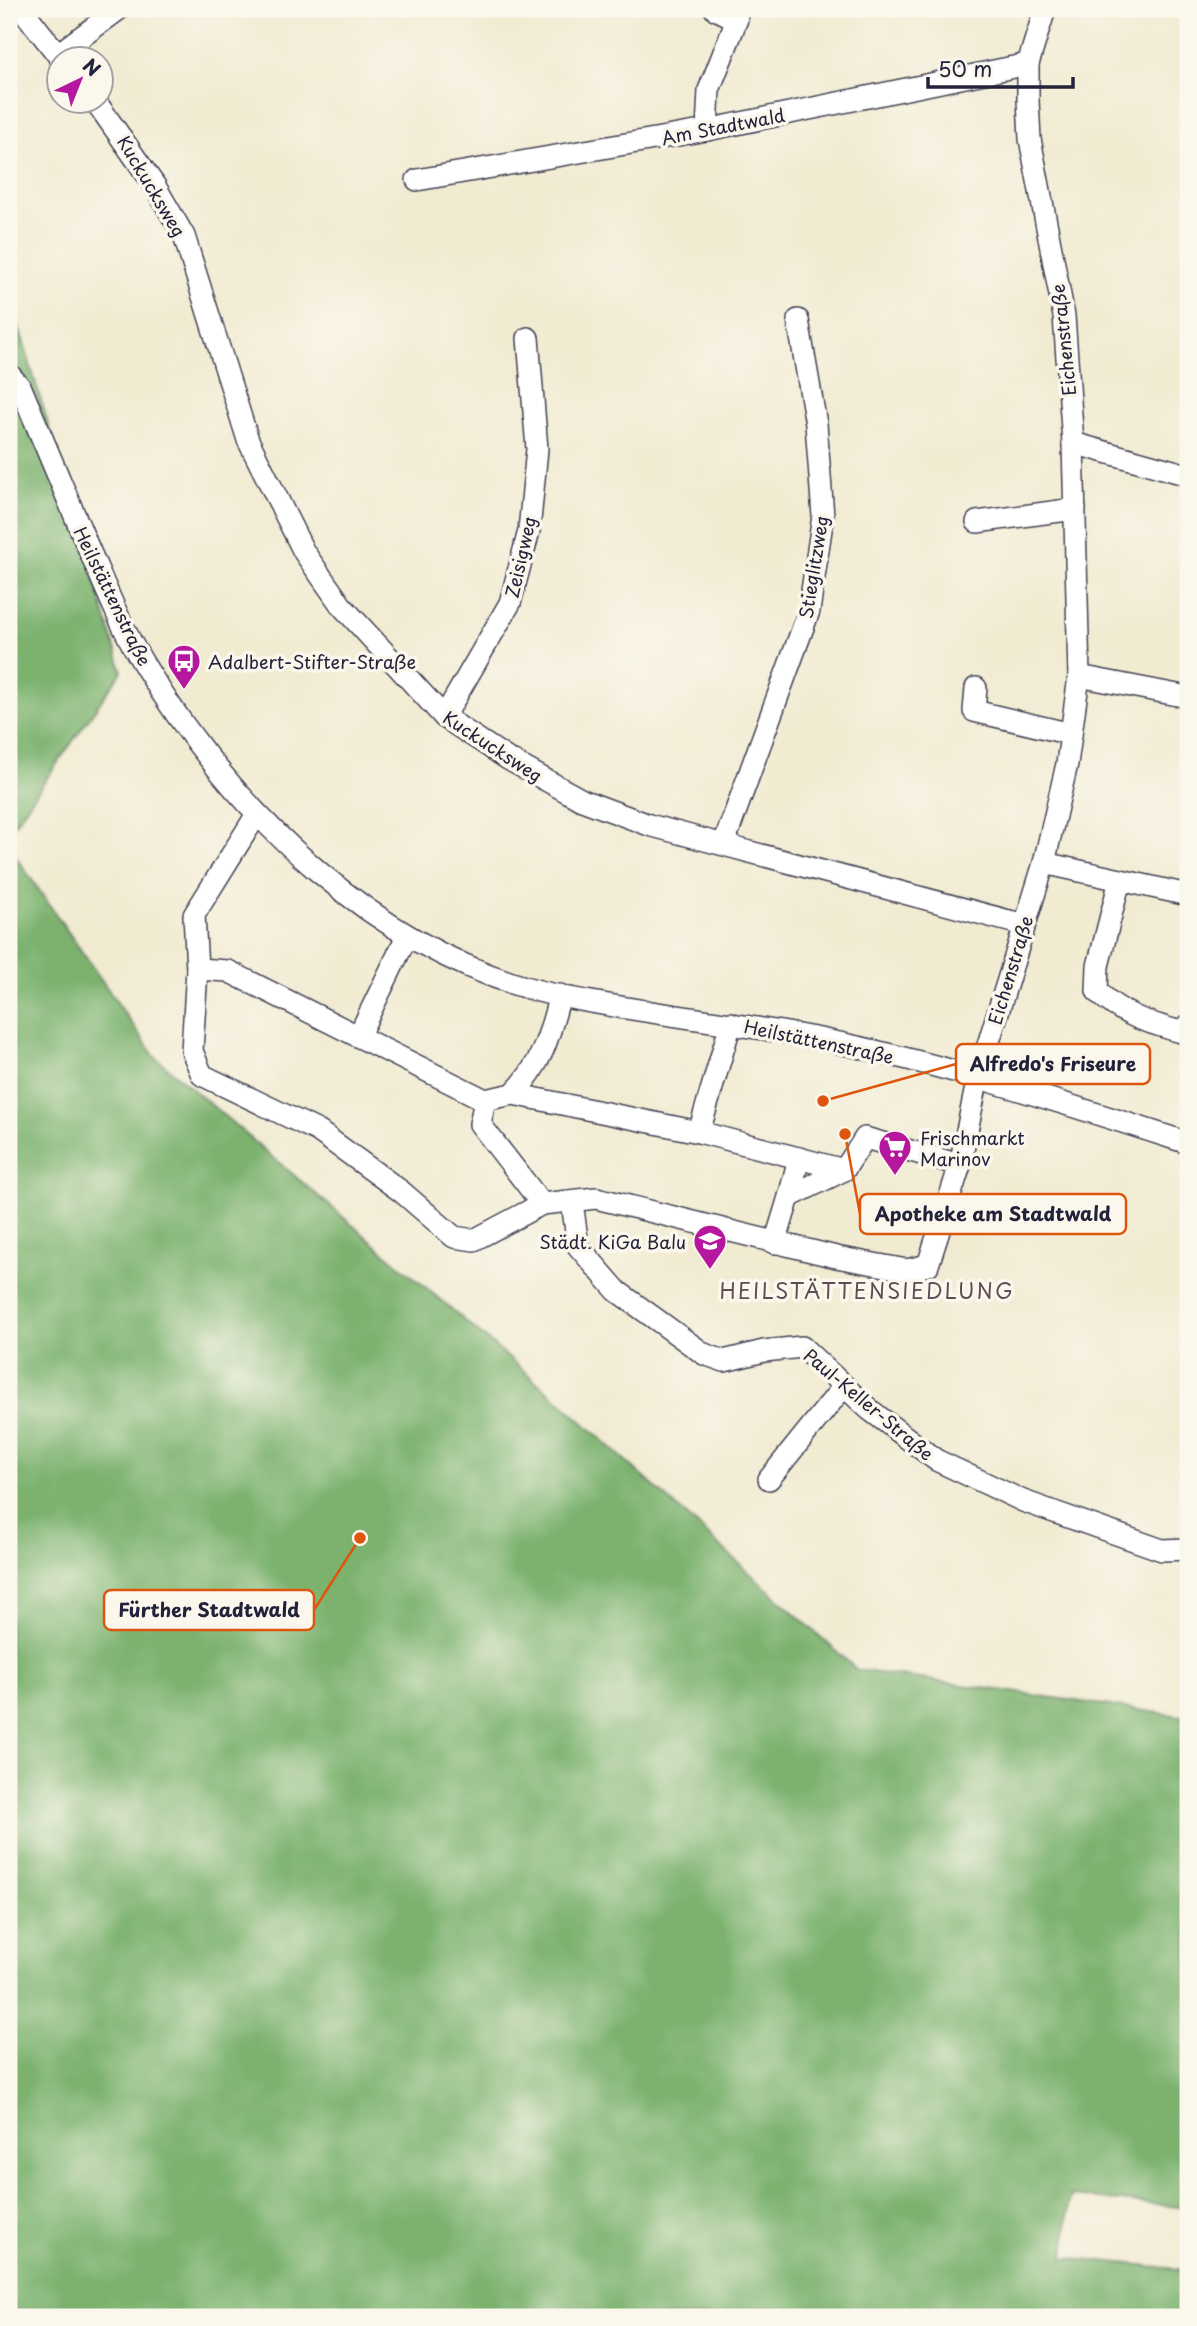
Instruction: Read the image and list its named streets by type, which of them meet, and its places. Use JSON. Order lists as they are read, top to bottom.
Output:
{
  "streets": {
    "street": [
      "Am Stadtwald",
      "Kuckucksweg",
      "Eichenstraße",
      "Zeisigweg",
      "Stieglitzweg",
      "Heilstättenstraße",
      "Paul-Keller-Straße"
    ]
  },
  "crossings": [
    ["Am Stadtwald", "Eichenstraße"],
    ["Kuckucksweg", "Eichenstraße"],
    ["Kuckucksweg", "Zeisigweg"],
    ["Kuckucksweg", "Stieglitzweg"],
    ["Eichenstraße", "Heilstättenstraße"]
  ],
  "districts": ["HEILSTÄTTENSIEDLUNG"],
  "places": {
    "bus stop": ["Adalbert-Stifter-Straße"],
    "other": ["Alfredo's Friseure", "Apotheke am Stadtwald", "Fürther Stadtwald"],
    "supermarket": ["Frischmarkt Marinov"],
    "school or university": ["Städt. KiGa Balu"]
  },
  "scale_bar": "50 m",
  "north": "top right"
}
